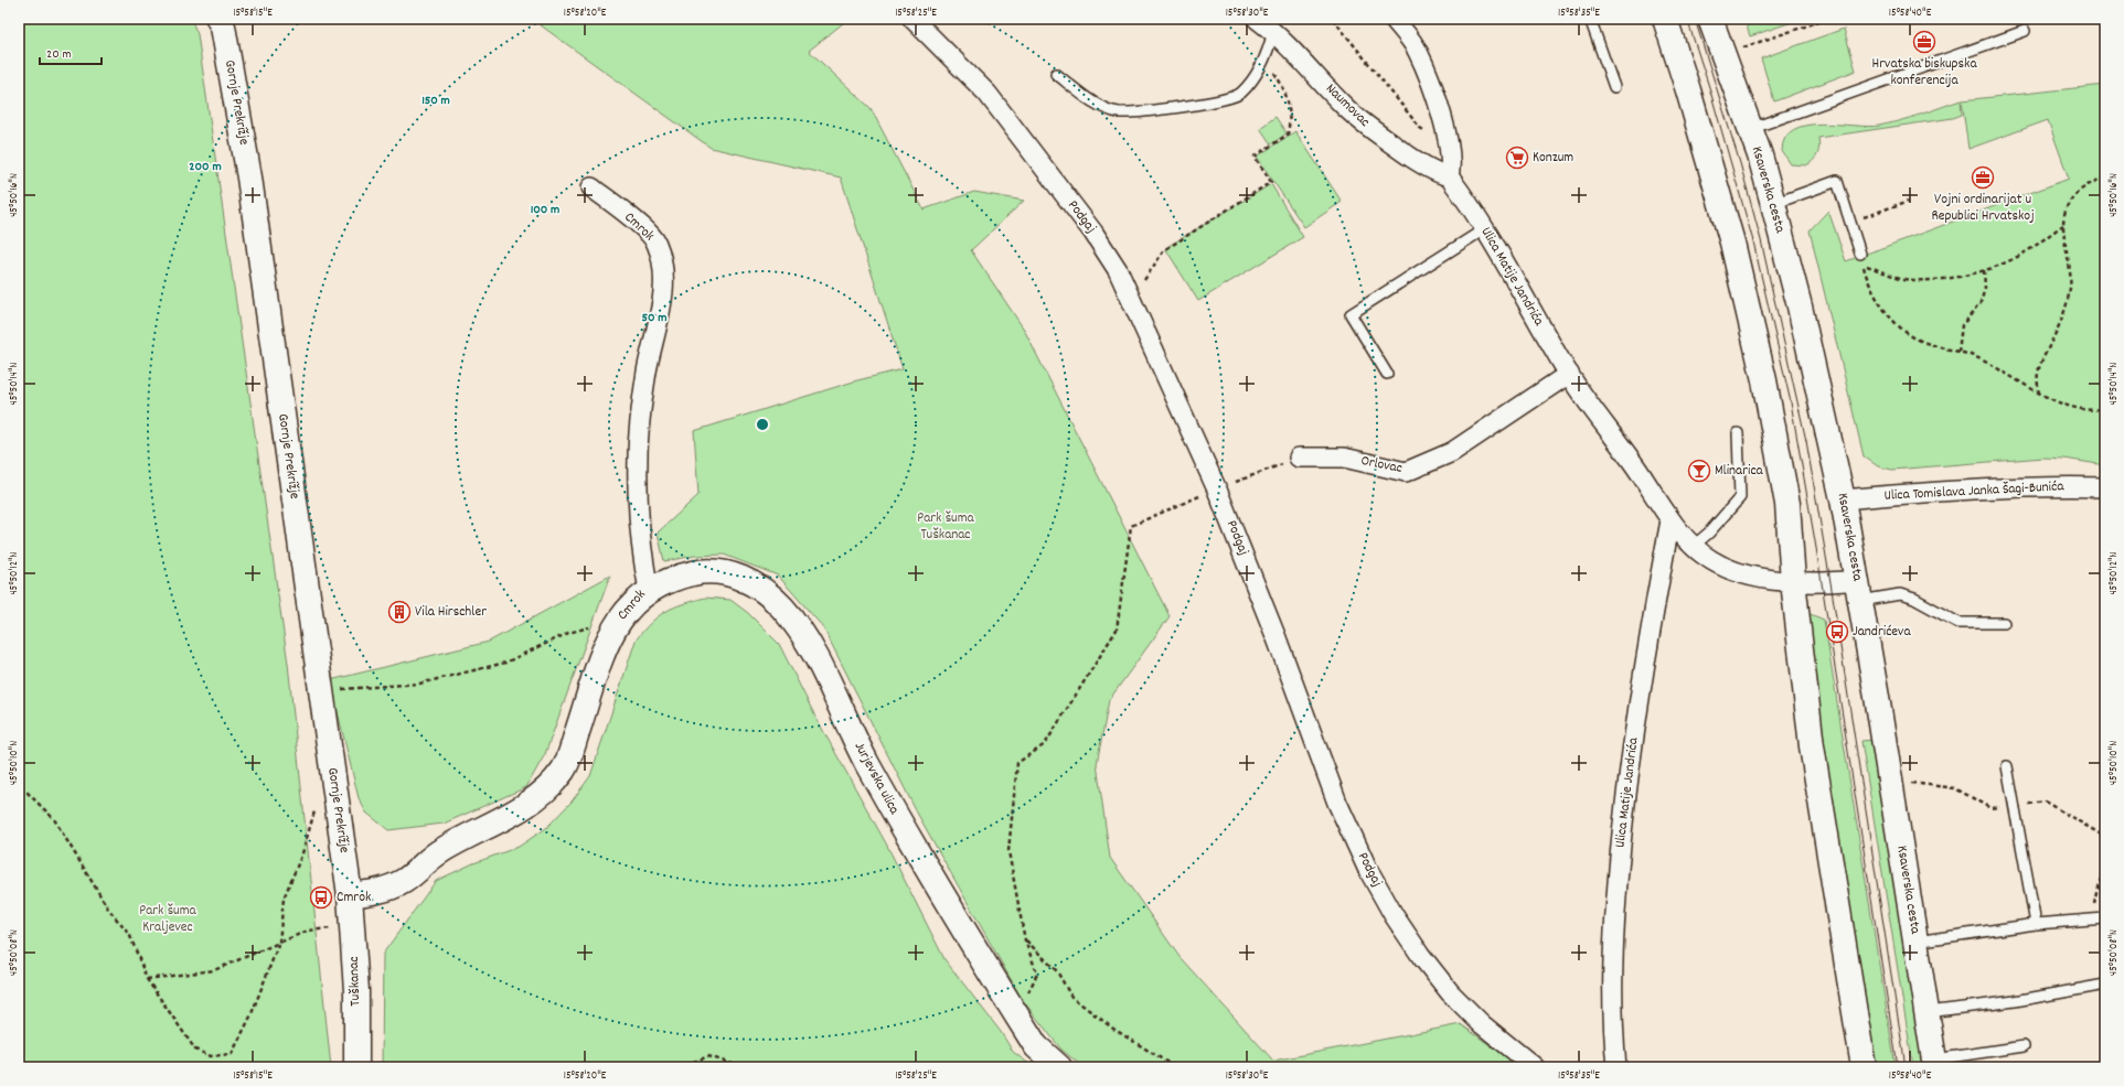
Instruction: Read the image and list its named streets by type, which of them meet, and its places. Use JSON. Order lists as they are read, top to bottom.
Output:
{
  "streets": {
    "street": [
      "Gornje Prekrižje",
      "Naumovac",
      "Ksaverska cesta",
      "Podgaj",
      "Cmrok",
      "Ulica Matije Jandrića",
      "Orlovac",
      "Ulica Tomislava Janka Šagi-Bunića",
      "Jurjevska ulica",
      "Tuškanac"
    ]
  },
  "crossings": [
    ["Gornje Prekrižje", "Cmrok"],
    ["Gornje Prekrižje", "Tuškanac"],
    ["Naumovac", "Ulica Matije Jandrića"],
    ["Ksaverska cesta", "Ulica Matije Jandrića"],
    ["Ksaverska cesta", "Ulica Tomislava Janka Šagi-Bunića"],
    ["Cmrok", "Jurjevska ulica"],
    ["Cmrok", "Tuškanac"],
    ["Ulica Matije Jandrića", "Orlovac"]
  ],
  "parks": ["Park šuma Tuškanac", "Park šuma Kraljevec"],
  "places": {
    "office": ["Hrvatska biskupska konferencija", "Vojni ordinarijat u Republici Hrvatskoj"],
    "supermarket": ["Konzum"],
    "bar": ["Mlinarica"],
    "building": ["Vila Hirschler"],
    "bus stop": ["Jandrićeva", "Cmrok"]
  },
  "scale_bar": "20 m",
  "coordinates": [
    "15°58'15\"E",
    "15°58'20\"E",
    "15°58'25\"E",
    "15°58'30\"E",
    "15°58'35\"E",
    "15°58'40\"E",
    "45°50'16\"N",
    "45°50'14\"N",
    "45°50'12\"N",
    "45°50'10\"N",
    "45°50'08\"N"
  ],
  "rings": [
    "150 m",
    "200 m",
    "100 m",
    "50 m"
  ]
}
